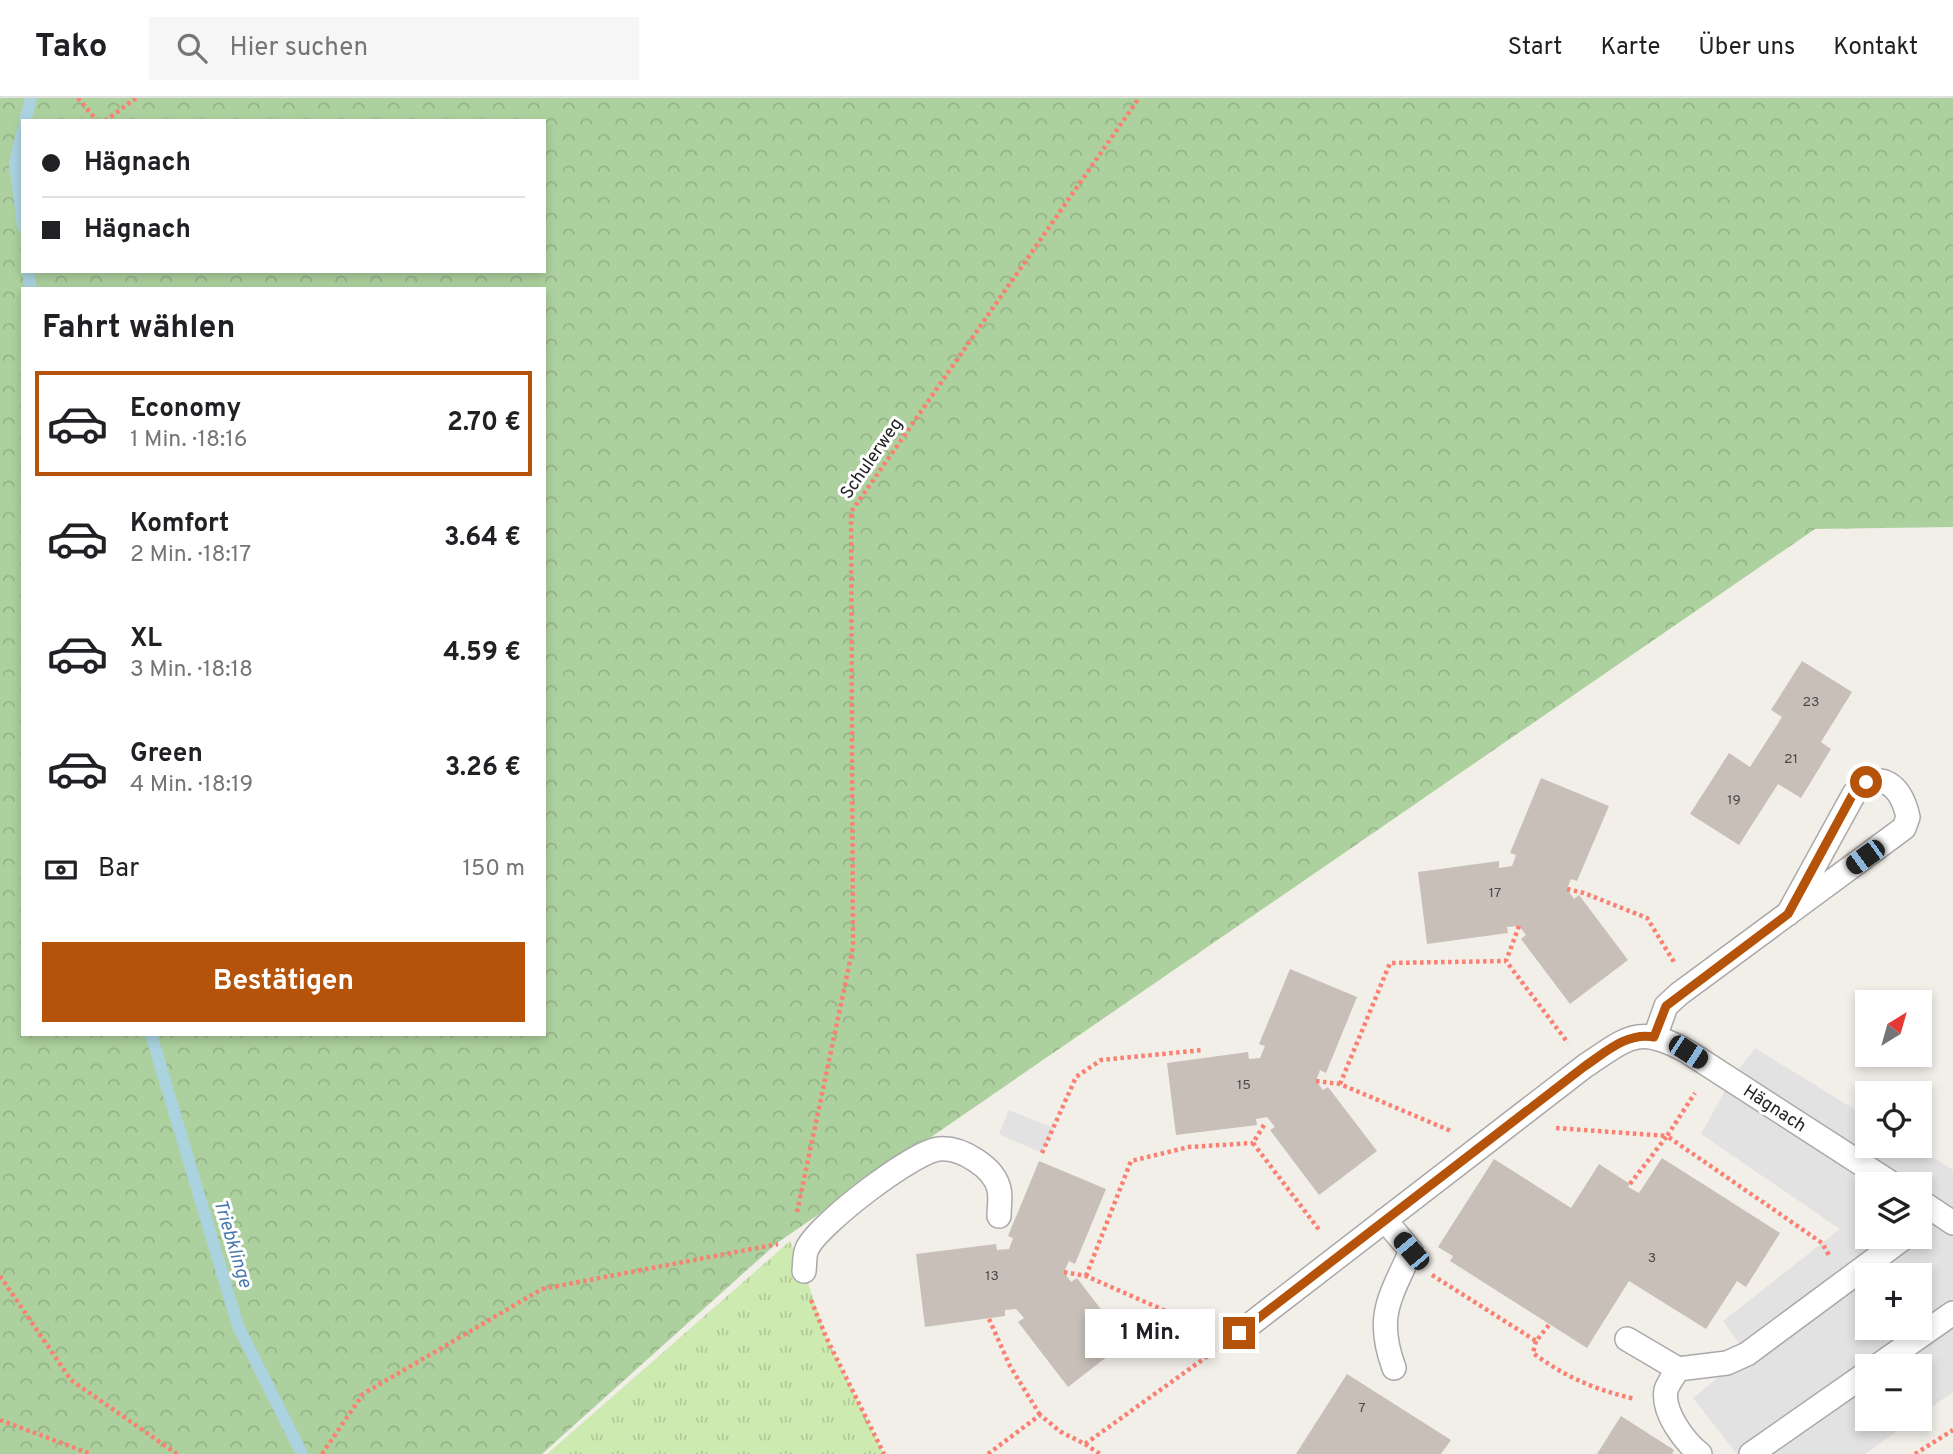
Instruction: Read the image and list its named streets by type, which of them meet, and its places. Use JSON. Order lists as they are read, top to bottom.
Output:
{
  "streets": {
    "lane": ["Hägnach"],
    "path": ["Schulerweg"]
  },
  "water": ["Triebklinge"],
  "house_numbers": [
    "23",
    "21",
    "19",
    "17",
    "15",
    "3",
    "13",
    "7"
  ],
  "north": "top right",
  "page": {
    "header": "Tako",
    "search": "Hier suchen",
    "nav": [
      "Start",
      "Karte",
      "Über uns",
      "Kontakt"
    ],
    "banner": ["Hägnach", "Hägnach"],
    "heading": "Fahrt wählen",
    "list": [
      {
        "name": "Economy",
        "note": "1 Min. · 18:16",
        "value": "2.70 €"
      },
      {
        "name": "Komfort",
        "note": "2 Min. · 18:17",
        "value": "3.64 €"
      },
      {
        "name": "XL",
        "note": "3 Min. · 18:18",
        "value": "4.59 €"
      },
      {
        "name": "Green",
        "note": "4 Min. · 18:19",
        "value": "3.26 €"
      }
    ],
    "pay": ["Bar", "150 m"],
    "buttons": "Bestätigen",
    "map_buttons": ["+", "−"],
    "bubble": "1 Min."
  }
}
